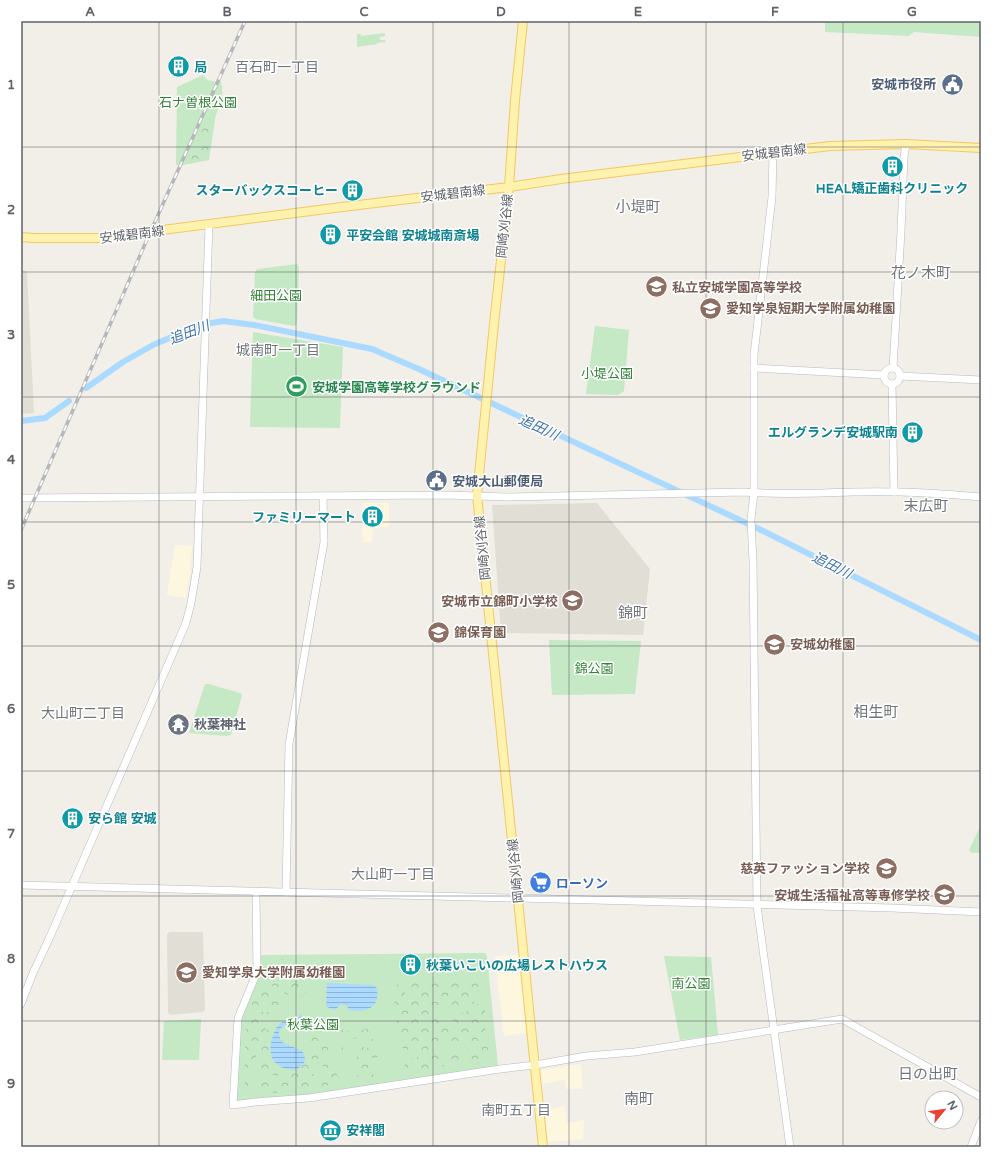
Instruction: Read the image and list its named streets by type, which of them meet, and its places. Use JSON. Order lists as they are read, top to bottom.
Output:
{
  "streets": {
    "main road": ["安城碧南線", "岡崎刈谷線"]
  },
  "crossings": [
    ["安城碧南線", "岡崎刈谷線"]
  ],
  "districts": [
    "百石町一丁目",
    "小堤町",
    "花ノ木町",
    "城南町一丁目",
    "末広町",
    "錦町",
    "相生町",
    "大山町二丁目",
    "大山町一丁目",
    "日の出町",
    "南町",
    "南町五丁目"
  ],
  "water": ["追田川"],
  "parks": [
    "石ナ曽根公園",
    "細田公園",
    "小堤公園",
    "錦公園",
    "南公園",
    "秋葉公園"
  ],
  "places": {
    "building": [
      "局",
      "HEAL矯正歯科クリニック",
      "スターバックスコーヒー",
      "平安会館 安城城南斎場",
      "エルグランデ安城駅南",
      "ファミリーマート",
      "安ら館 安城",
      "秋葉いこいの広場レストハウス"
    ],
    "public building": ["安城市役所", "安城大山郵便局"],
    "school or university": [
      "私立安城学園高等学校",
      "愛知学泉短期大学附属幼稚園",
      "安城市立錦町小学校",
      "錦保育園",
      "安城幼稚園",
      "慈英ファッション学校",
      "安城生活福祉高等専修学校",
      "愛知学泉大学附属幼稚園"
    ],
    "sports": ["安城学園高等学校グラウンド"],
    "temple": ["秋葉神社"],
    "supermarket": ["ローソン"],
    "museum": ["安祥閣"]
  },
  "north": "top right",
  "grid": {
    "columns": [
      "A",
      "B",
      "C",
      "D",
      "E",
      "F",
      "G"
    ],
    "rows": [
      "1",
      "2",
      "3",
      "4",
      "5",
      "6",
      "7",
      "8",
      "9"
    ]
  }
}
